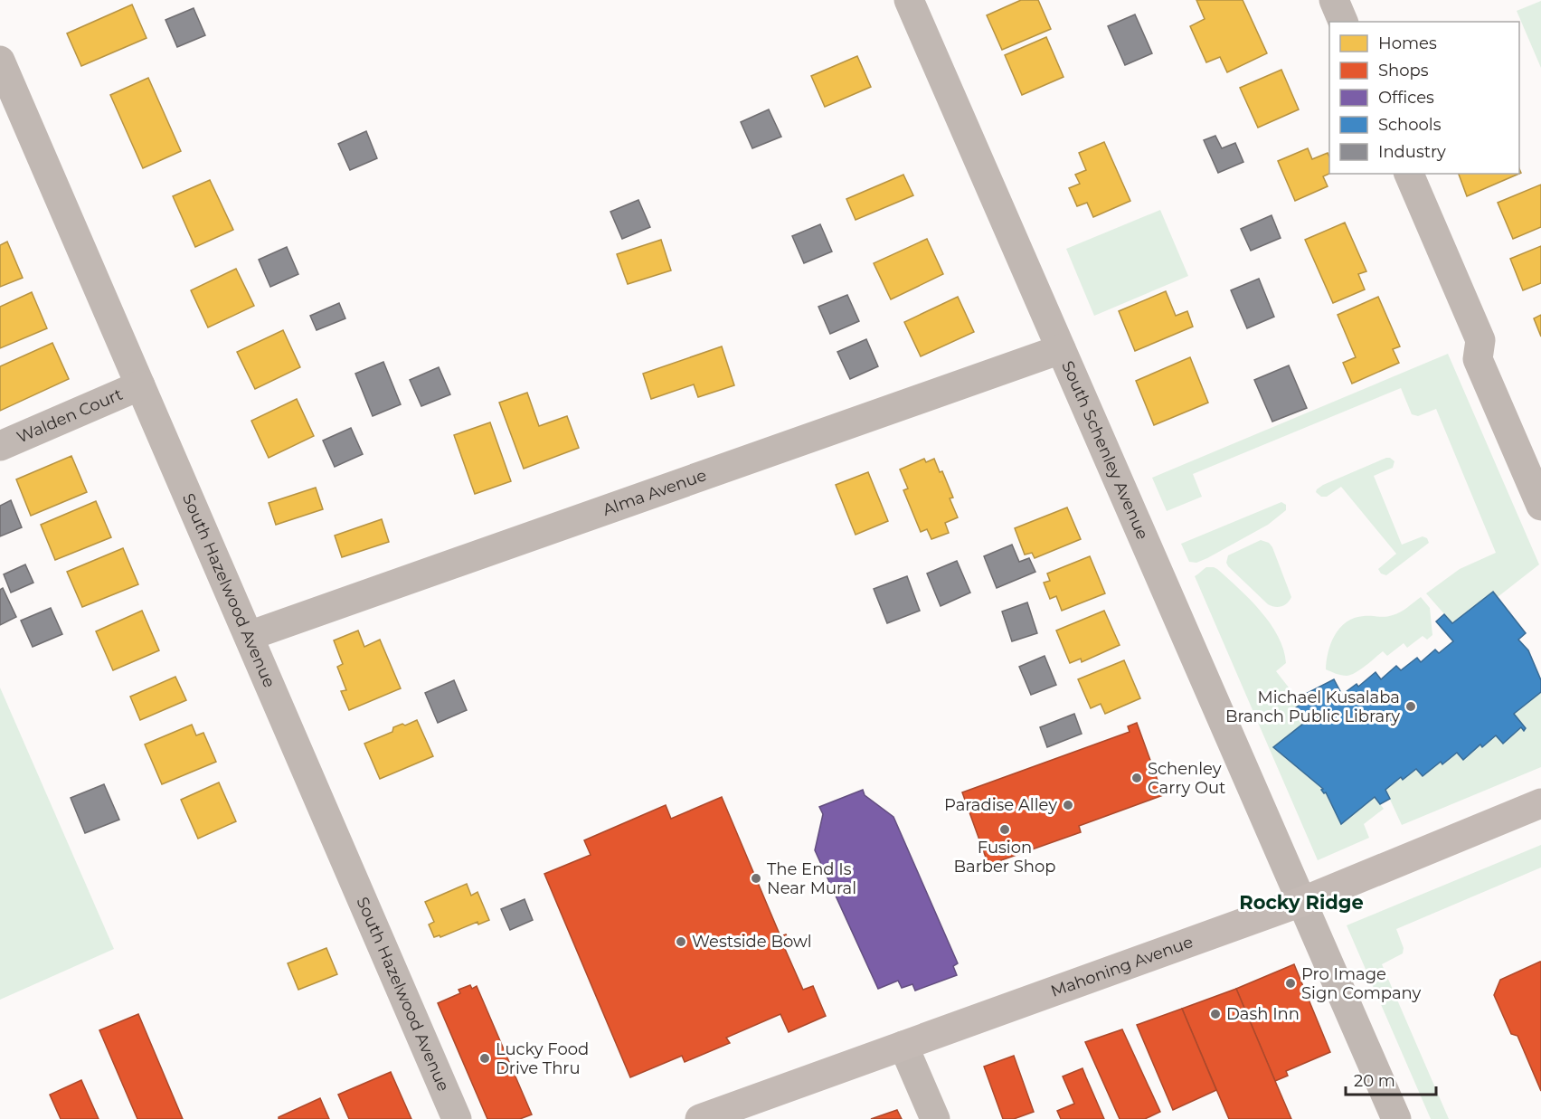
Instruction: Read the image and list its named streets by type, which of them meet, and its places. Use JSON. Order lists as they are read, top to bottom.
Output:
{
  "streets": {
    "main road": ["Mahoning Avenue"],
    "street": [
      "Walden Court",
      "South Schenley Avenue",
      "Alma Avenue",
      "South Hazelwood Avenue"
    ]
  },
  "crossings": [
    ["Walden Court", "South Hazelwood Avenue"],
    ["South Schenley Avenue", "Alma Avenue"],
    ["South Schenley Avenue", "Mahoning Avenue"],
    ["Alma Avenue", "South Hazelwood Avenue"]
  ],
  "districts": ["Rocky Ridge"],
  "places": [
    "Michael Kusalaba Branch Public Library",
    "Schenley Carry Out",
    "Paradise Alley",
    "Fusion Barber Shop",
    "The End Is Near Mural",
    "Westside Bowl",
    "Pro Image Sign Company",
    "Dash Inn",
    "Lucky Food Drive Thru"
  ],
  "legend": [
    "Homes",
    "Shops",
    "Offices",
    "Schools",
    "Industry"
  ],
  "scale_bar": "20 m"
}
